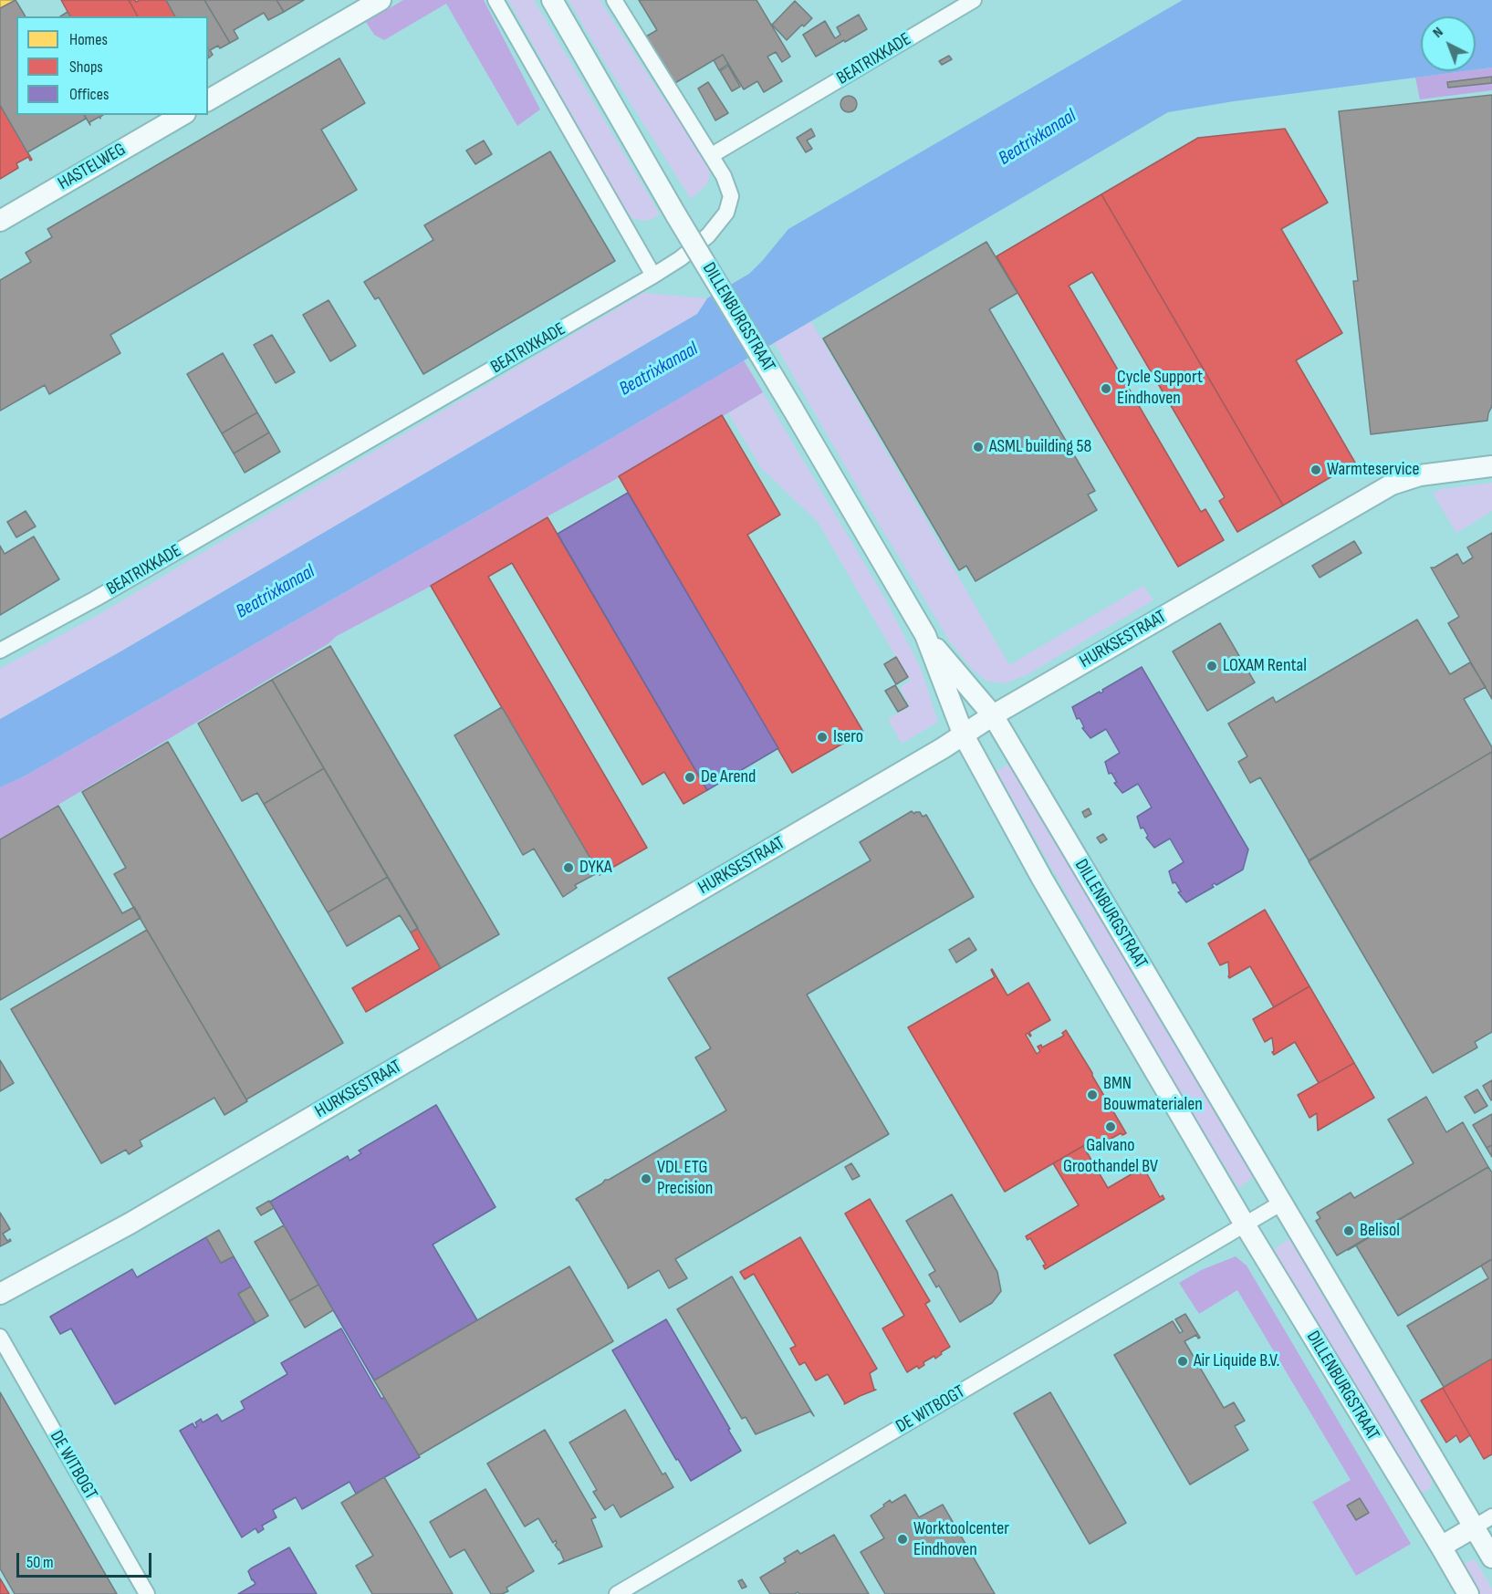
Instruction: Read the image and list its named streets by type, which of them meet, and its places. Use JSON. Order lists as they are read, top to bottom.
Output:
{
  "streets": {
    "street": [
      "BEATRIXKADE",
      "HASTELWEG",
      "DILLENBURGSTRAAT",
      "HURKSESTRAAT",
      "DE WITBOGT"
    ]
  },
  "crossings": [
    ["DILLENBURGSTRAAT", "HURKSESTRAAT"],
    ["DILLENBURGSTRAAT", "DE WITBOGT"]
  ],
  "water": ["Beatrixkanaal"],
  "places": [
    "Cycle Support Eindhoven",
    "ASML building 58",
    "Warmteservice",
    "LOXAM Rental",
    "Isero",
    "De Arend",
    "DYKA",
    "BMN Bouwmaterialen",
    "Galvano Groothandel BV",
    "VDL ETG Precision",
    "Belisol",
    "Air Liquide B.V.",
    "Worktoolcenter Eindhoven"
  ],
  "legend": ["Homes", "Shops", "Offices"],
  "scale_bar": "50 m",
  "north": "top left"
}
